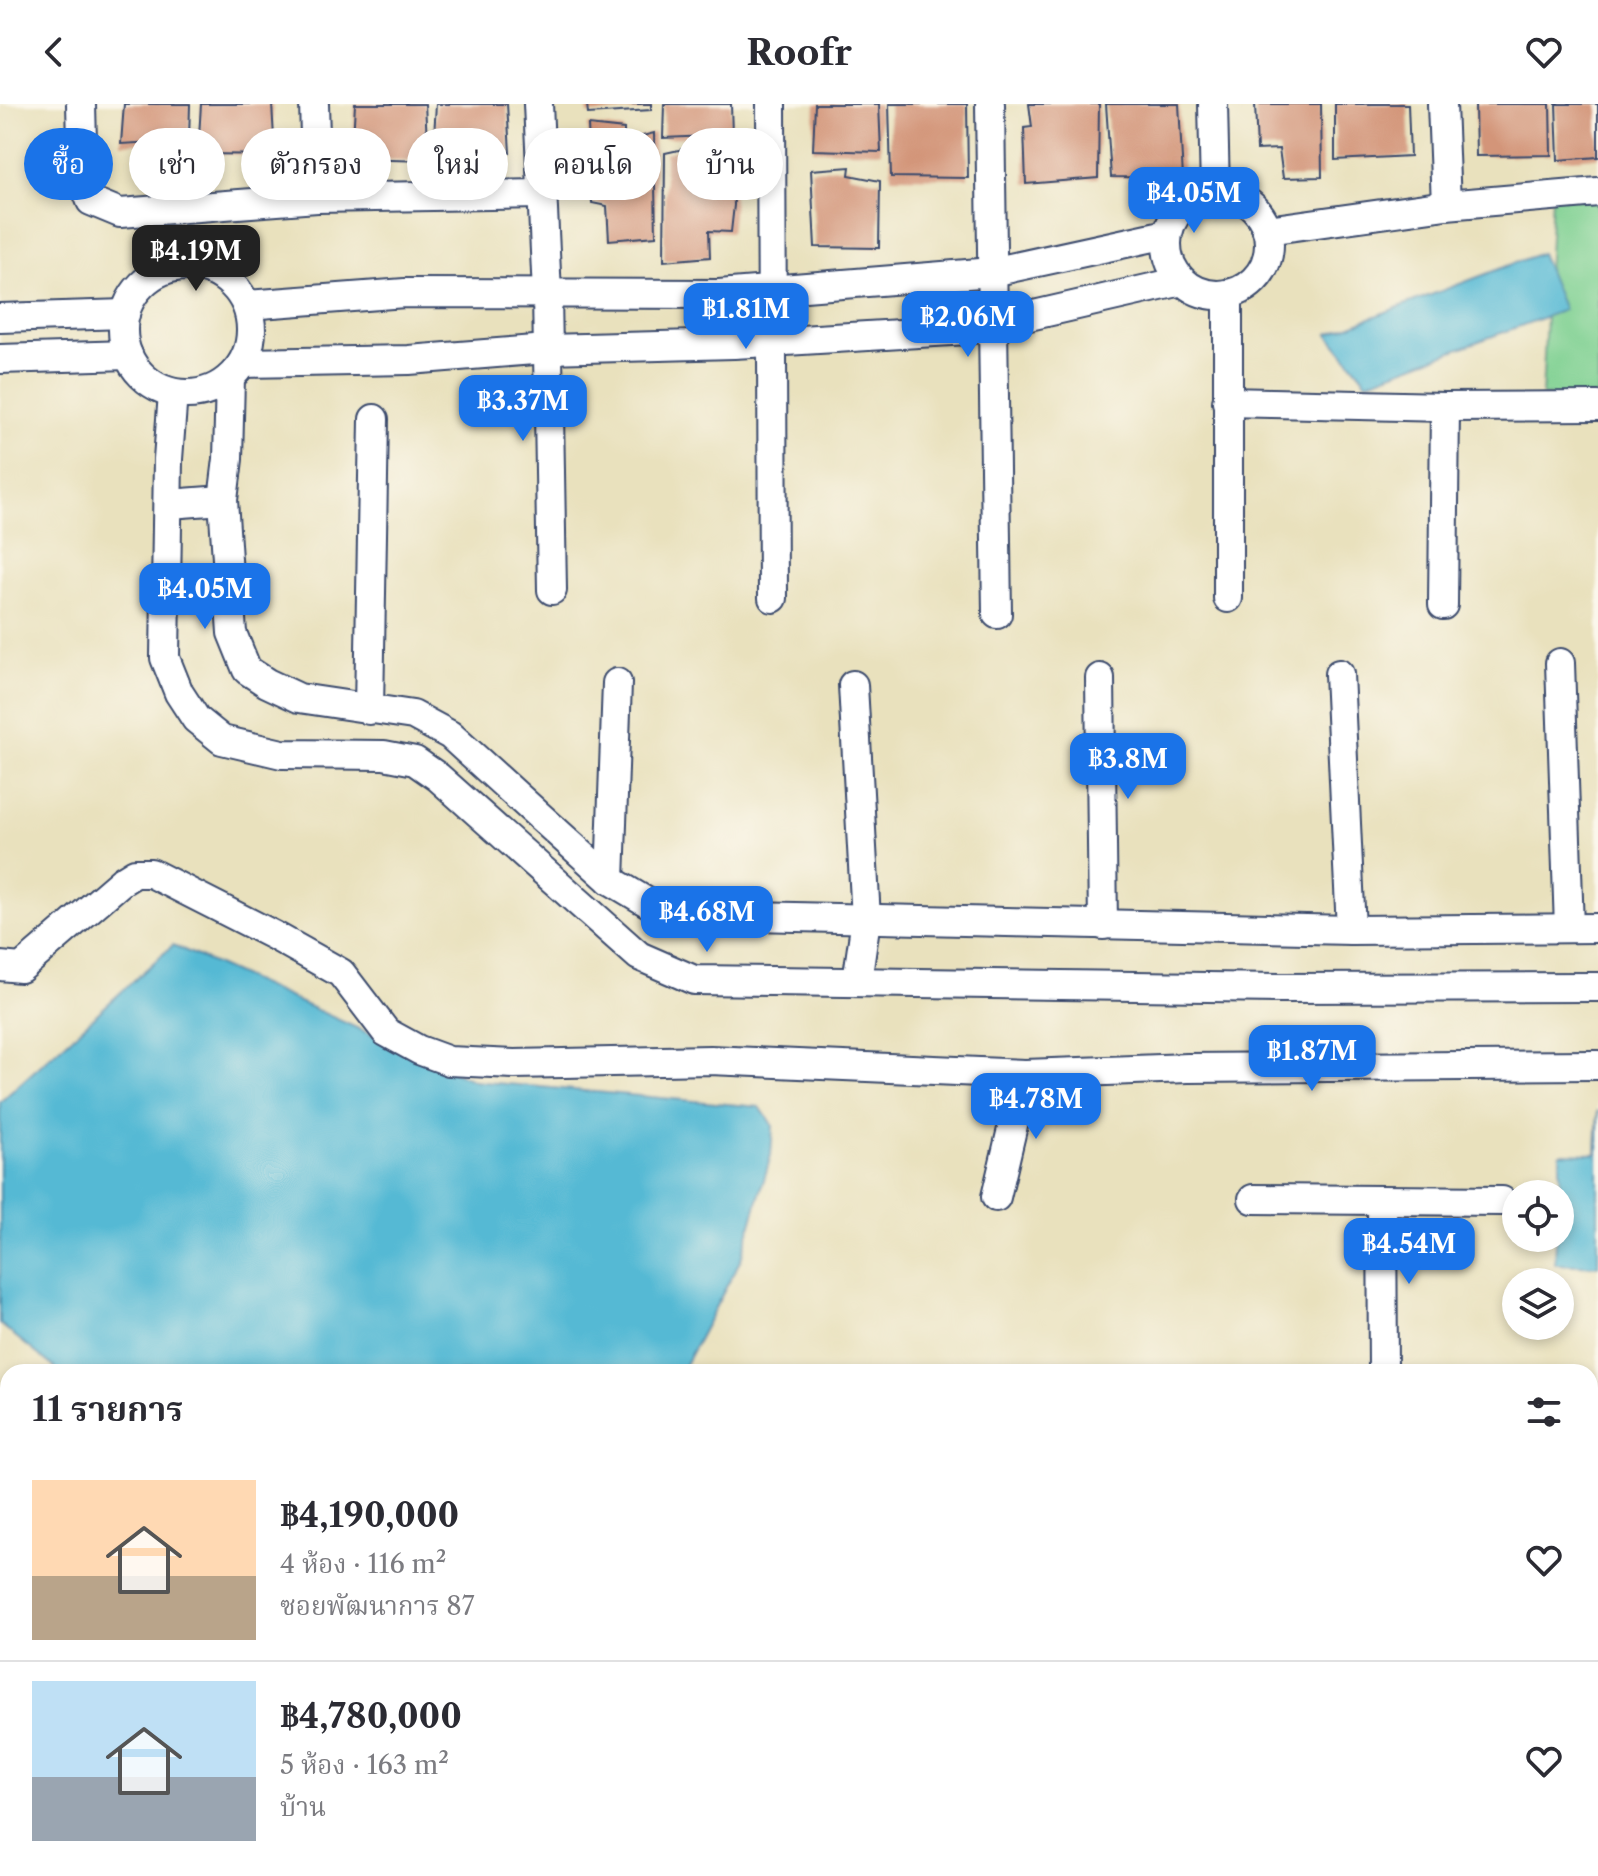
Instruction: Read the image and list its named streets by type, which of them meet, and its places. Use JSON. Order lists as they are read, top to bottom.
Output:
{
  "page": {
    "header": "Roofr",
    "chip": [
      "ซื้อ",
      "เช่า",
      "ตัวกรอง",
      "ใหม่",
      "คอนโด",
      "บ้าน"
    ],
    "price": [
      "฿4.05M",
      "฿4.19M",
      "฿1.81M",
      "฿2.06M",
      "฿3.37M",
      "฿4.05M",
      "฿3.8M",
      "฿4.68M",
      "฿1.87M",
      "฿4.78M",
      "฿4.54M"
    ],
    "heading": "11 รายการ",
    "list": [
      {
        "name": "฿4,190,000",
        "note": "4 ห้อง · 116 m² · ซอยพัฒนาการ 87"
      },
      {
        "name": "฿4,780,000",
        "note": "5 ห้อง · 163 m² · บ้าน"
      }
    ]
  }
}
